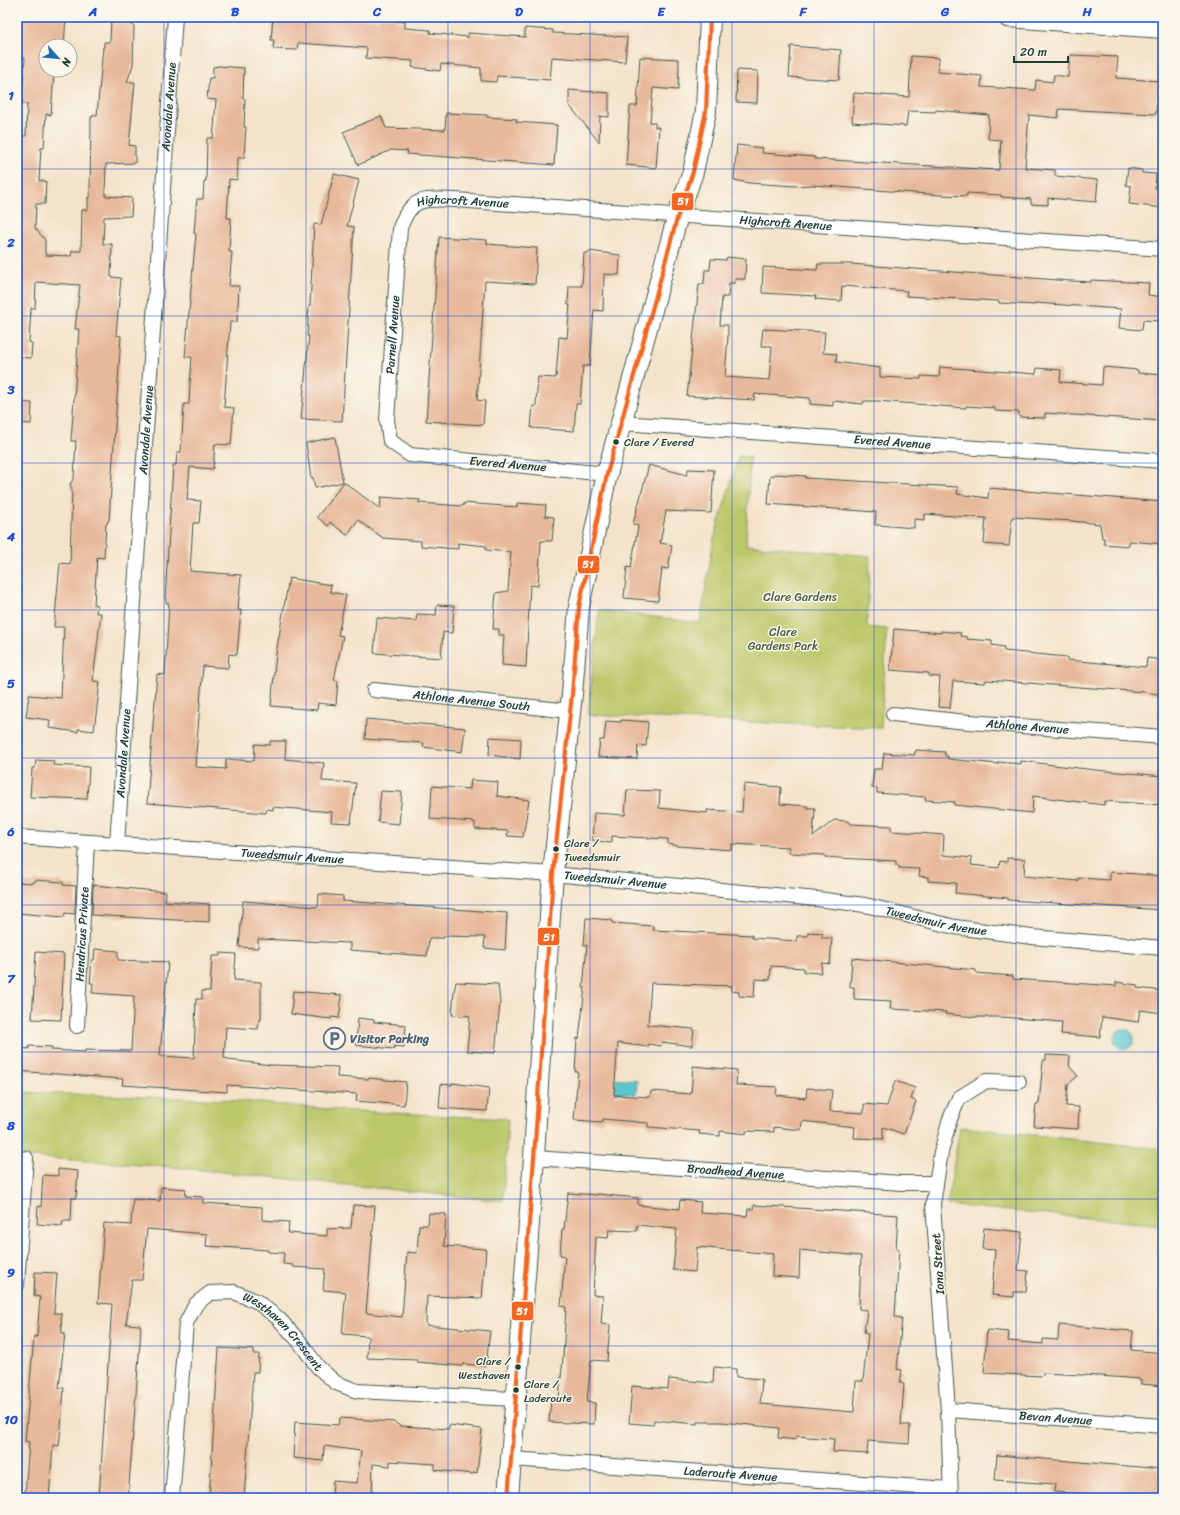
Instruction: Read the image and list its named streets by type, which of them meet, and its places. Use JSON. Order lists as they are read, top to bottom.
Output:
{
  "streets": {
    "street": [
      "Avondale Avenue",
      "Highcroft Avenue",
      "Parnell Avenue",
      "Evered Avenue",
      "Athlone Avenue South",
      "Athlone Avenue",
      "Tweedsmuir Avenue",
      "Hendricus Private",
      "Broadhead Avenue",
      "Iona Street",
      "Westhaven Crescent",
      "Bevan Avenue",
      "Laderoute Avenue"
    ]
  },
  "crossings": [
    ["Avondale Avenue", "Tweedsmuir Avenue"],
    ["Highcroft Avenue", "Parnell Avenue"],
    ["Parnell Avenue", "Evered Avenue"],
    ["Tweedsmuir Avenue", "Hendricus Private"],
    ["Broadhead Avenue", "Iona Street"],
    ["Iona Street", "Bevan Avenue"],
    ["Iona Street", "Laderoute Avenue"]
  ],
  "parks": ["Clare Gardens", "Clare Gardens Park"],
  "places": {
    "other": [
      "Clare / Evered",
      "Clare / Tweedsmuir",
      "Clare / Westhaven",
      "Clare / Laderoute"
    ],
    "parking": ["Visitor Parking"]
  },
  "lines": ["transit line 51"],
  "scale_bar": "20 m",
  "north": "bottom right",
  "grid": {
    "columns": [
      "A",
      "B",
      "C",
      "D",
      "E",
      "F",
      "G",
      "H"
    ],
    "rows": [
      "1",
      "2",
      "3",
      "4",
      "5",
      "6",
      "7",
      "8",
      "9",
      "10"
    ]
  }
}
